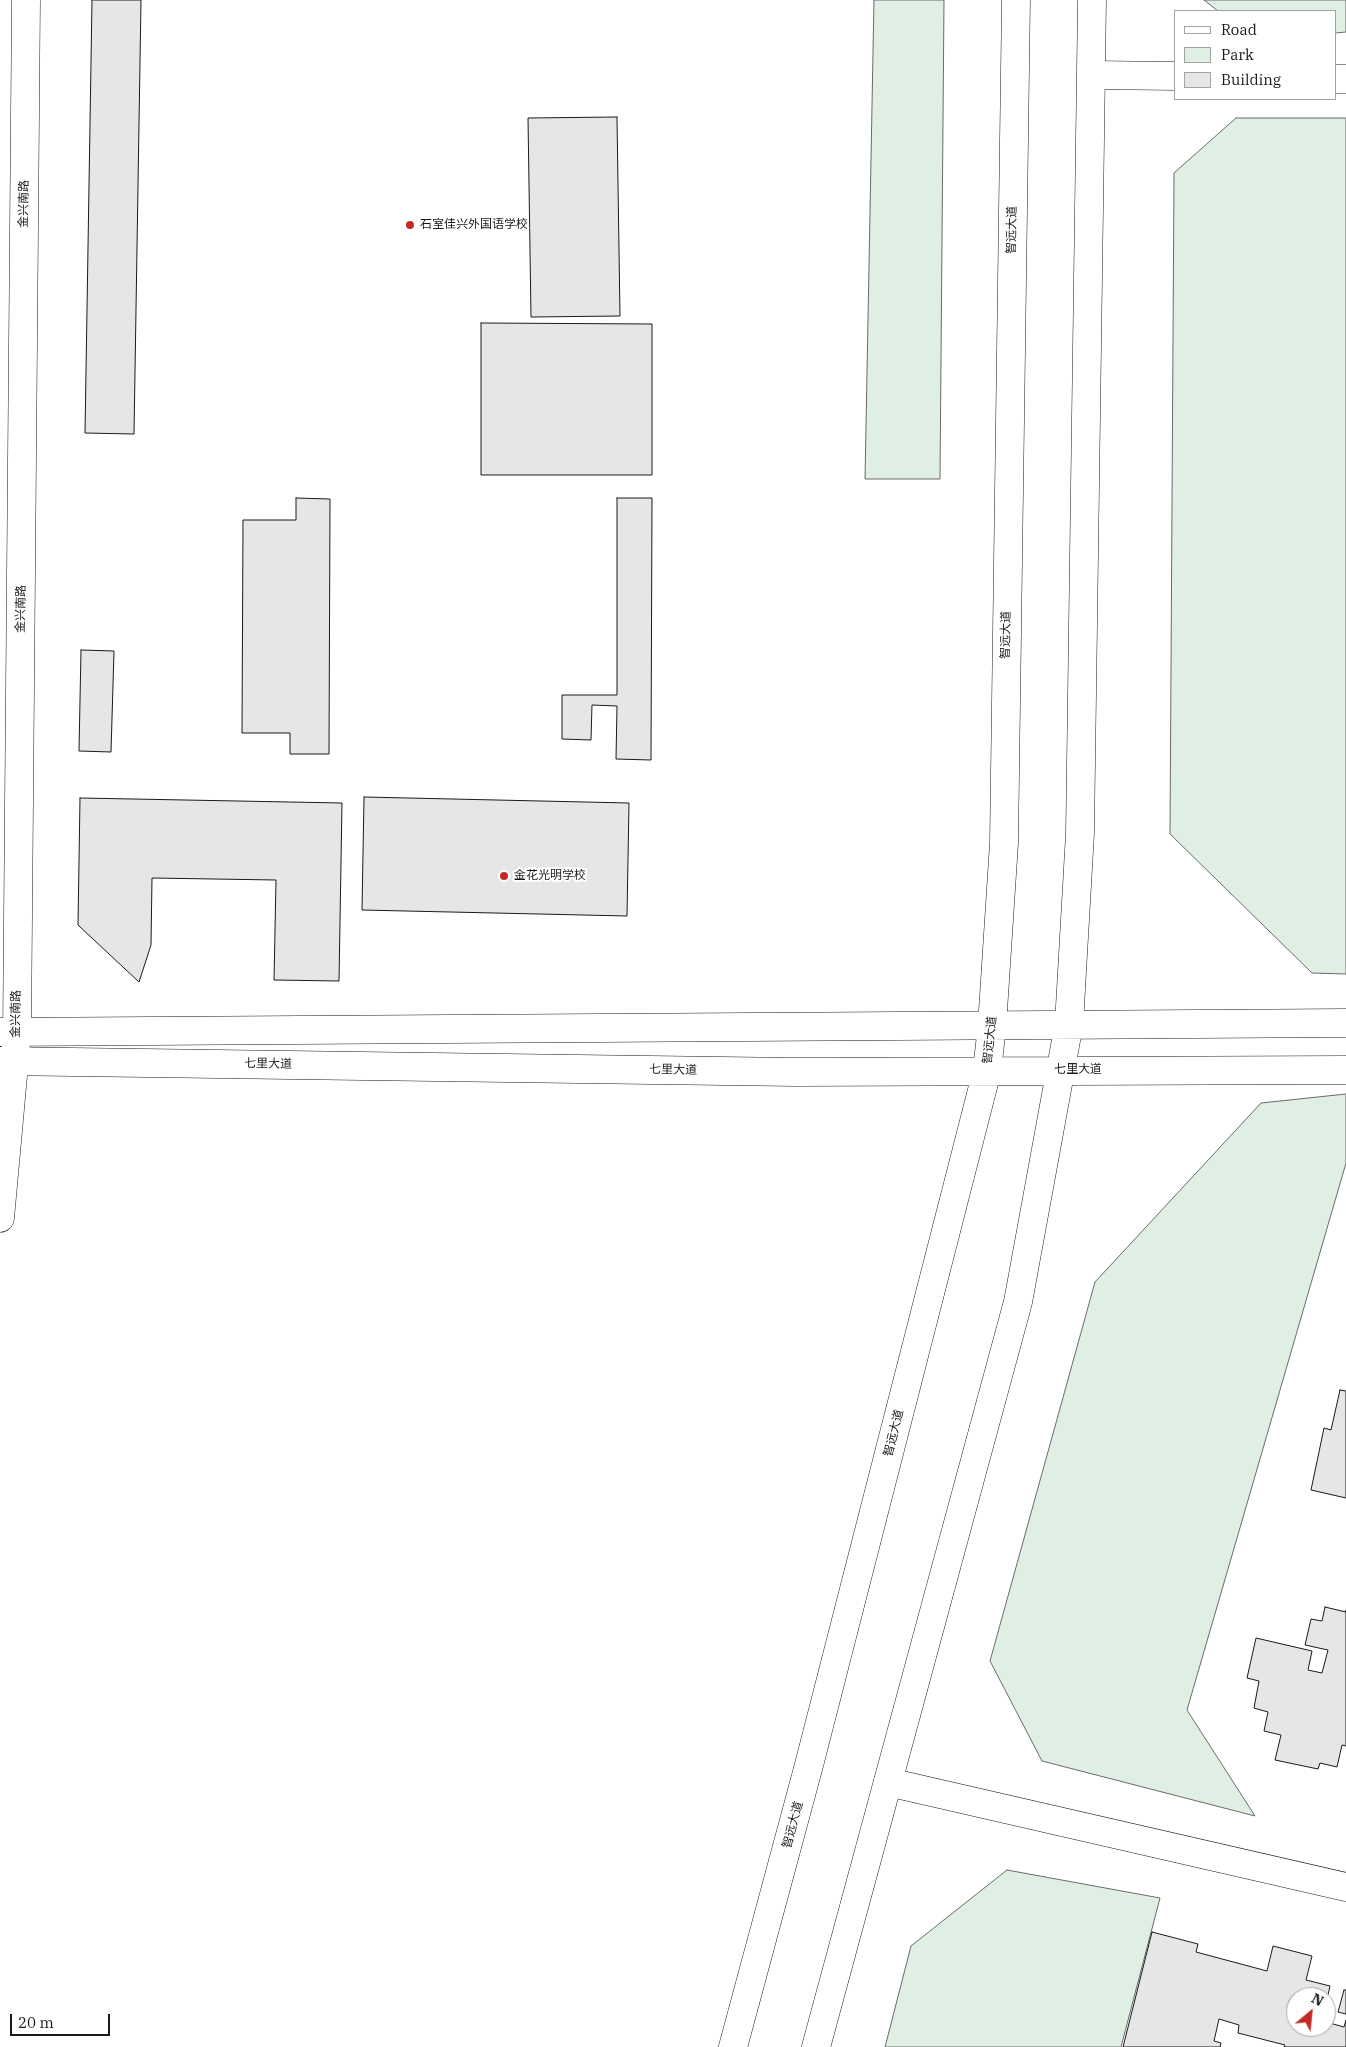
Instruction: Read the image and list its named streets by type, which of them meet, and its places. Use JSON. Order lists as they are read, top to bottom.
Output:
{
  "streets": {
    "main road": ["金兴南路", "智远大道", "七里大道"]
  },
  "crossings": [
    ["金兴南路", "七里大道"],
    ["智远大道", "七里大道"]
  ],
  "places": ["石室佳兴外国语学校", "金花光明学校"],
  "legend": ["Road", "Park", "Building"],
  "scale_bar": "20 m",
  "north": "top right"
}
